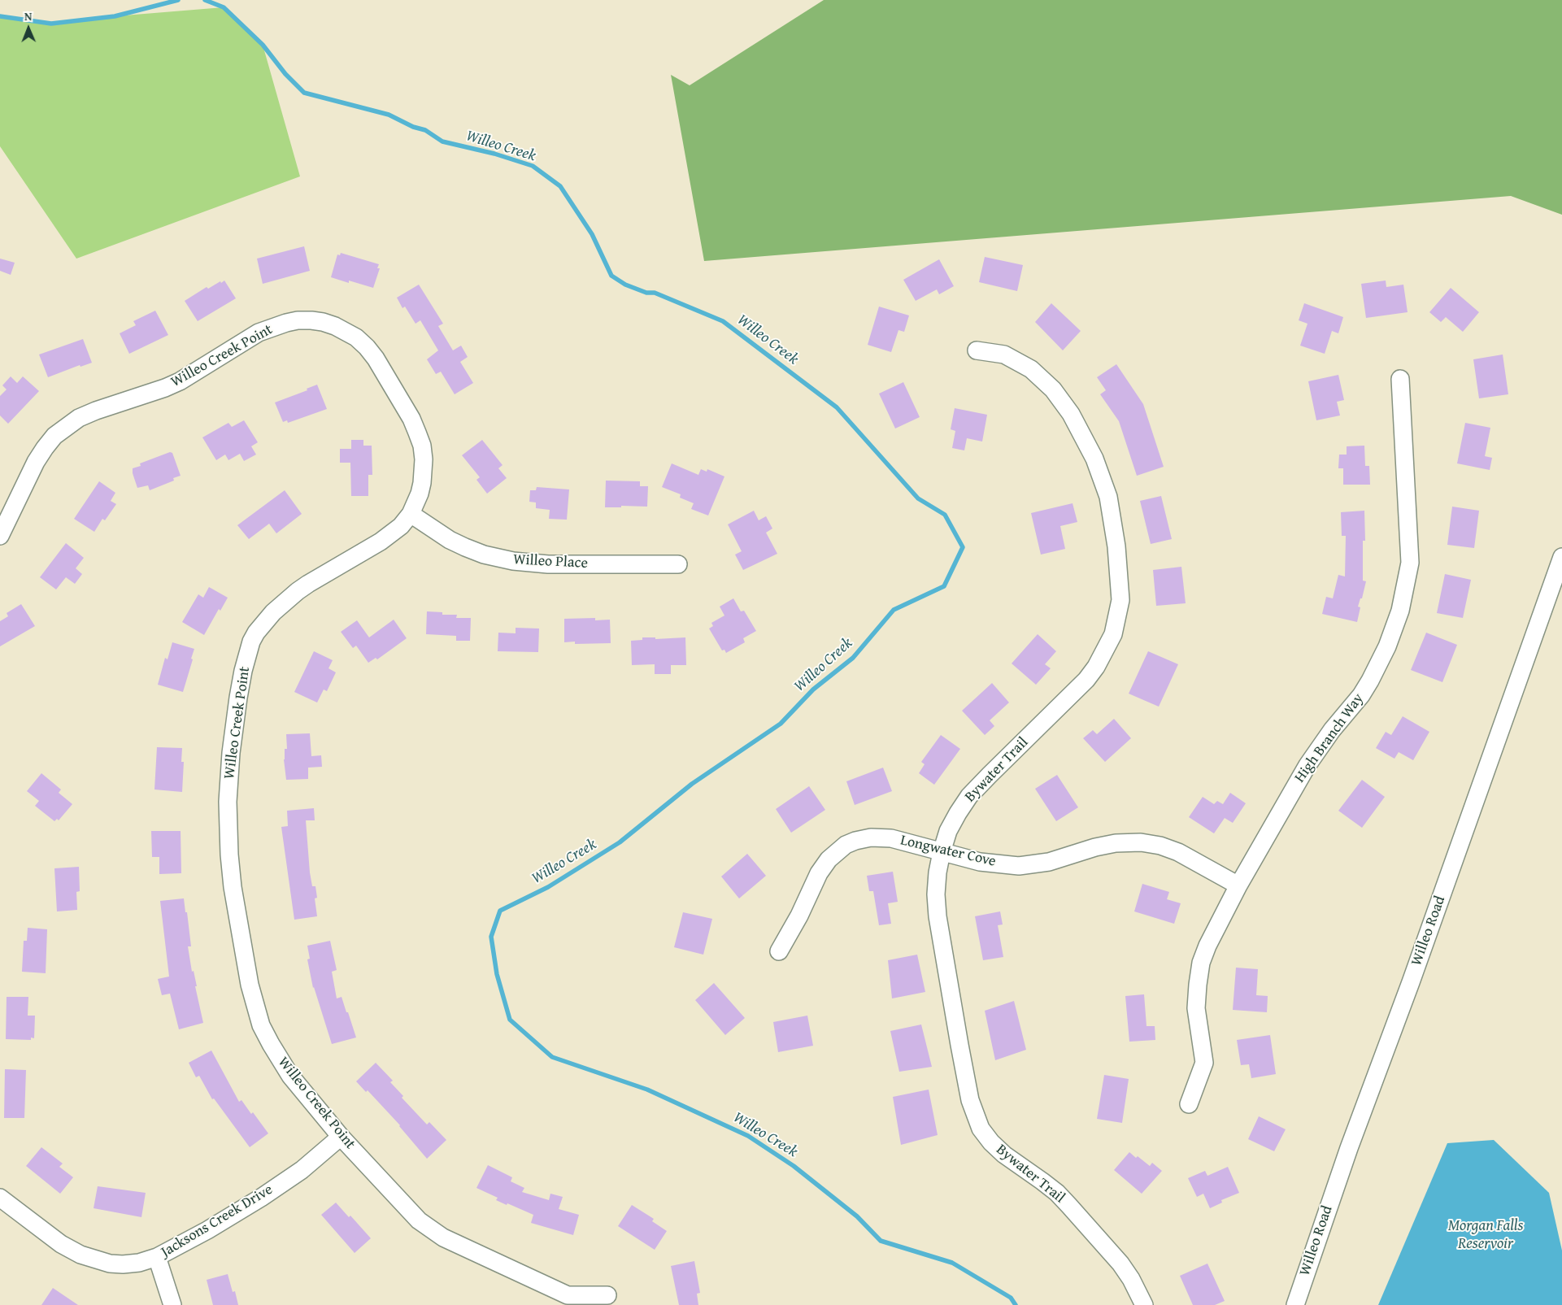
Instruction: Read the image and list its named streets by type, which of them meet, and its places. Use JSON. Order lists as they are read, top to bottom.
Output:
{
  "streets": {
    "street": [
      "Willeo Creek Point",
      "Willeo Place",
      "High Branch Way",
      "Bywater Trail",
      "Longwater Cove",
      "Willeo Road",
      "Jacksons Creek Drive"
    ]
  },
  "crossings": [
    ["Willeo Creek Point", "Willeo Place"],
    ["Willeo Creek Point", "Jacksons Creek Drive"],
    ["High Branch Way", "Longwater Cove"],
    ["Bywater Trail", "Longwater Cove"]
  ],
  "water": ["Willeo Creek", "Morgan Falls Reservoir"],
  "north": "top"
}
